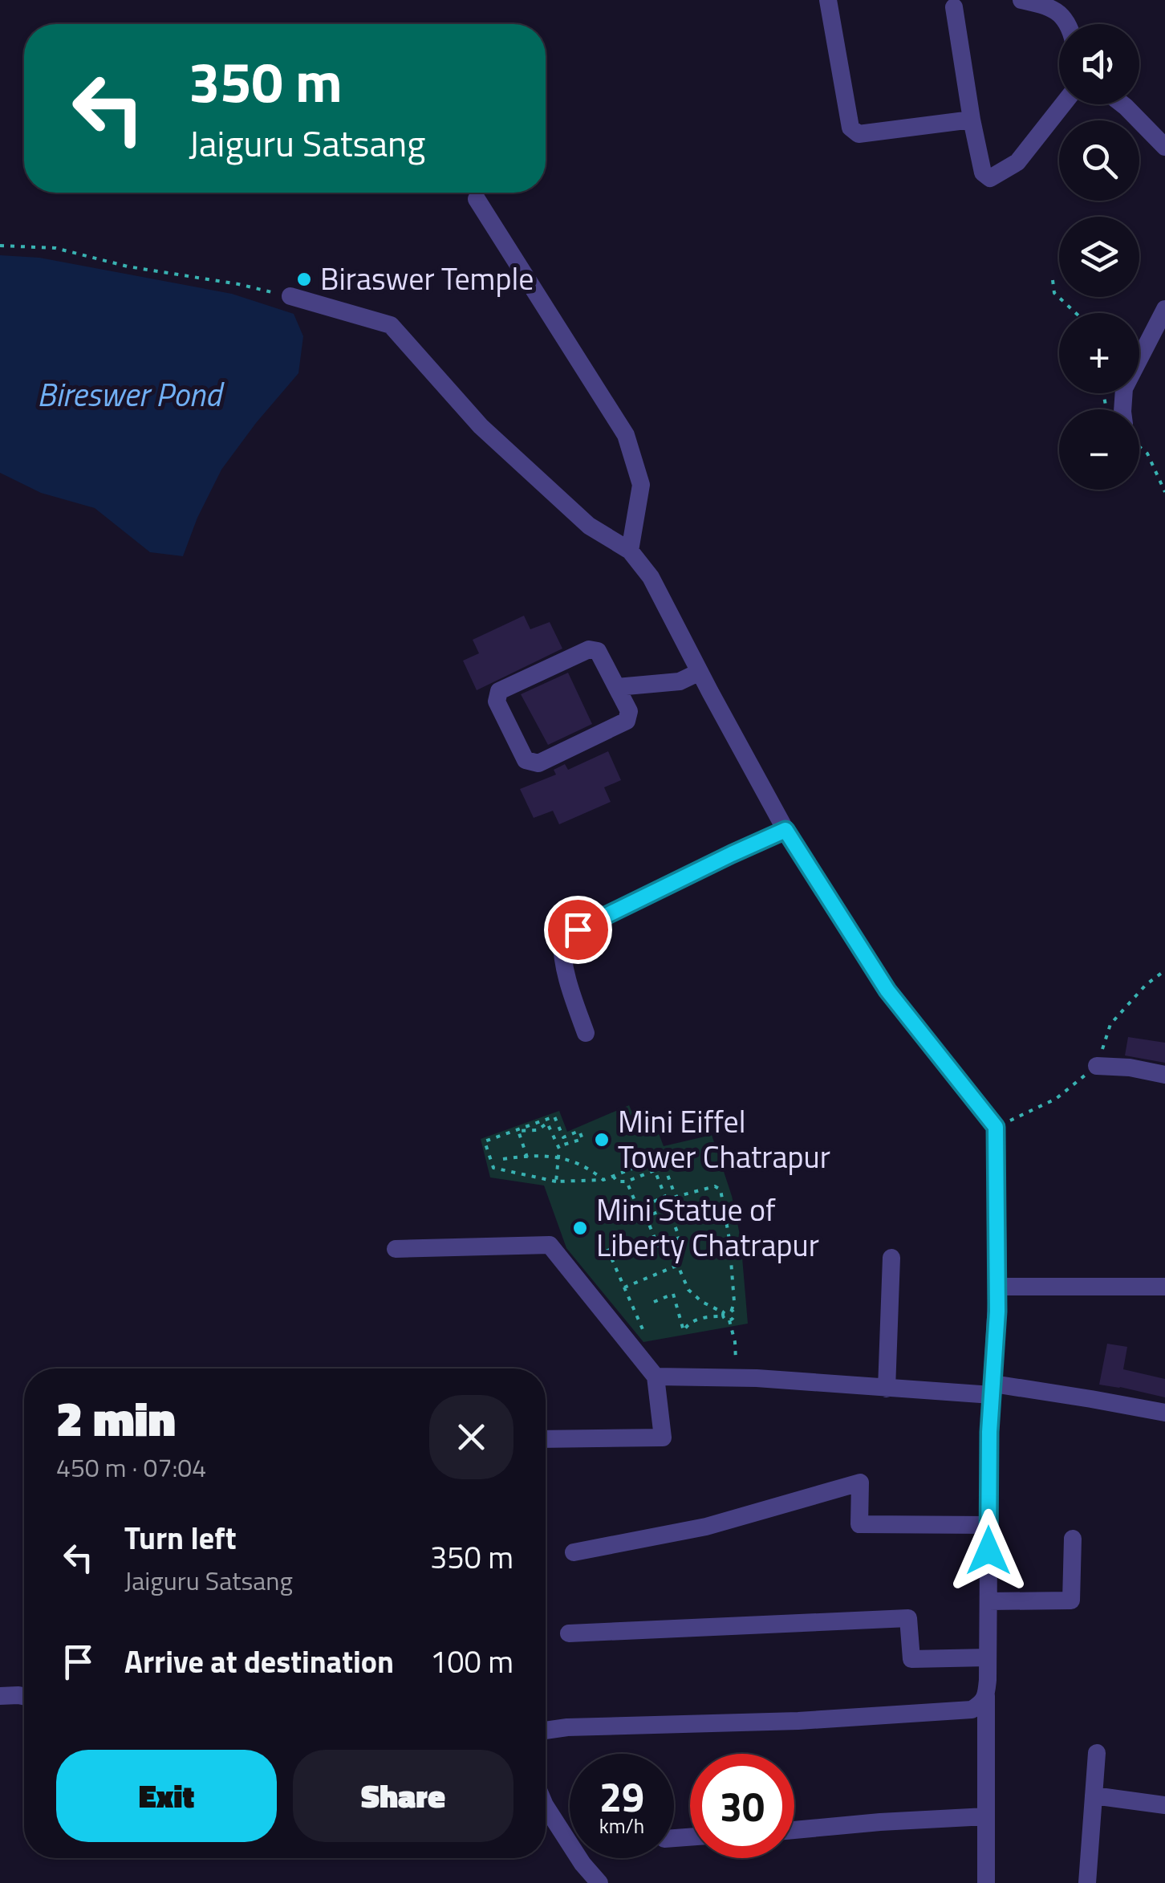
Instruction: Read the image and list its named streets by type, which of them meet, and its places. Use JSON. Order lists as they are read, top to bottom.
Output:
{
  "water": ["Bireswer Pond"],
  "places": ["Biraswer Temple", "Mini Eiffel Tower Chatrapur", "Mini Statue of Liberty Chatrapur"],
  "page": {
    "map_buttons": ["+", "−"],
    "turn": ["350 m", "Jaiguru Satsang"],
    "heading": ["2 min", "450 m · 07:04"],
    "list": [
      {
        "name": "Turn left",
        "note": "Jaiguru Satsang",
        "value": "350 m"
      },
      {
        "name": "Arrive at destination",
        "value": "100 m"
      }
    ],
    "buttons": ["Exit", "Share"],
    "speed": "29 km/h",
    "limit": "30"
  }
}
